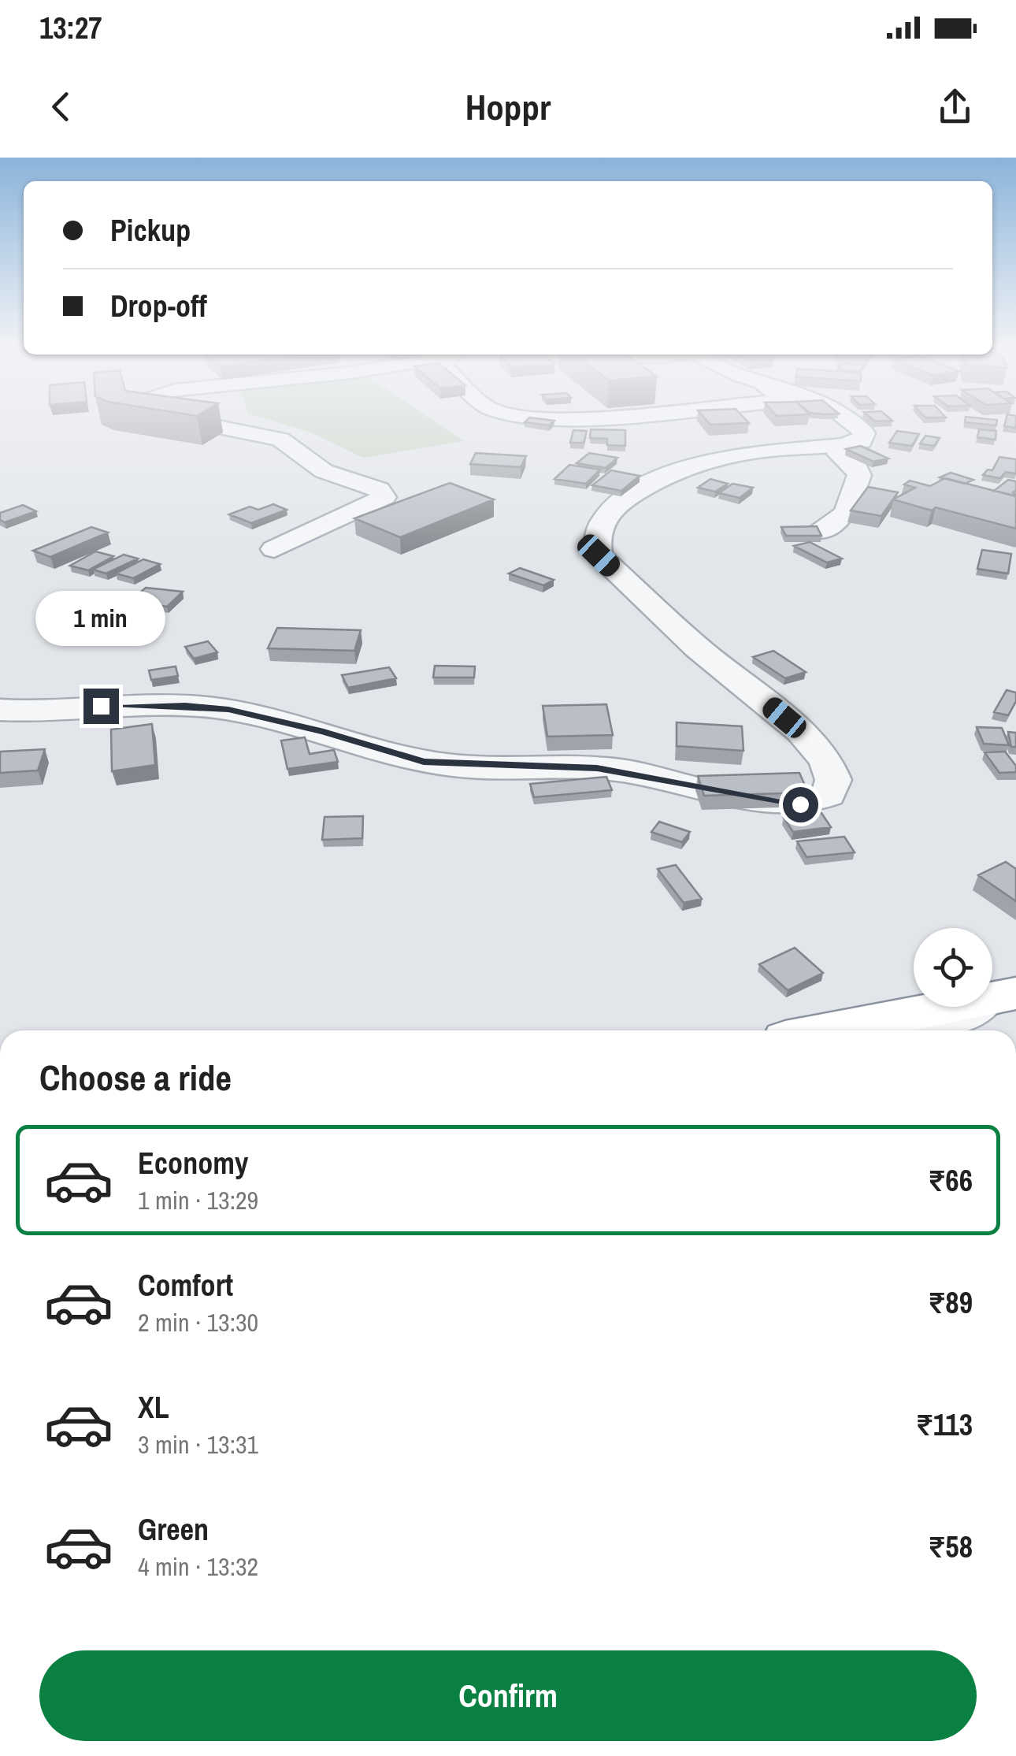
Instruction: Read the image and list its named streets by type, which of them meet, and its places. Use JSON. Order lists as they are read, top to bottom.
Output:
{
  "page": {
    "status": "13:27",
    "header": "Hoppr",
    "banner": ["Pickup", "Drop-off"],
    "bubble": "1 min",
    "heading": "Choose a ride",
    "list": [
      {
        "name": "Economy",
        "note": "1 min · 13:29",
        "value": "₹66"
      },
      {
        "name": "Comfort",
        "note": "2 min · 13:30",
        "value": "₹89"
      },
      {
        "name": "XL",
        "note": "3 min · 13:31",
        "value": "₹113"
      },
      {
        "name": "Green",
        "note": "4 min · 13:32",
        "value": "₹58"
      }
    ],
    "buttons": "Confirm"
  }
}
